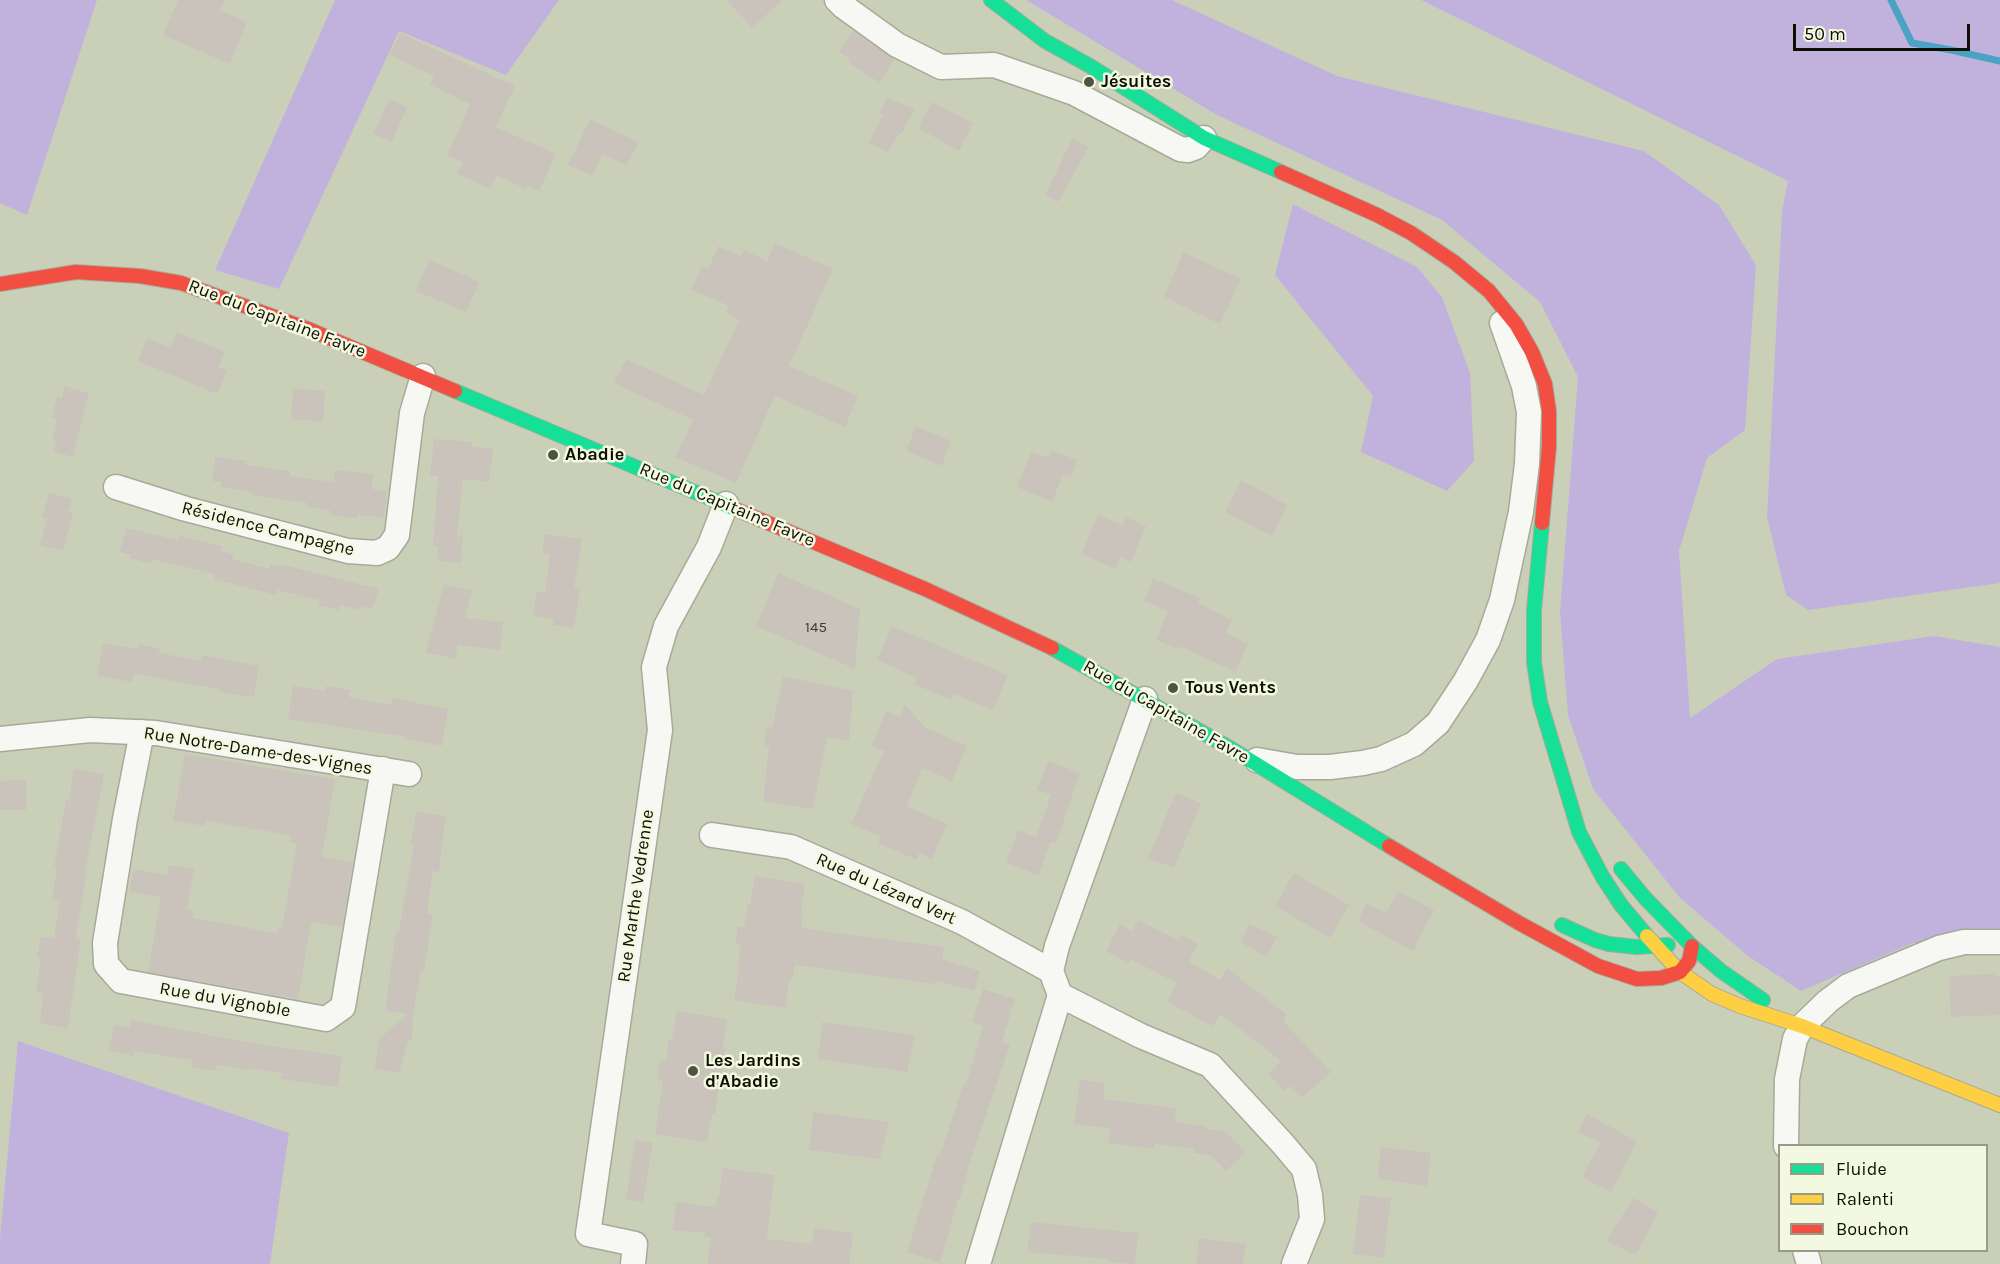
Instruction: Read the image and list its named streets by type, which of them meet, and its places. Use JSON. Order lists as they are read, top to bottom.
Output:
{
  "streets": {
    "street": [
      "Rue du Capitaine Favre",
      "Résidence Campagne",
      "Rue Notre-Dame-des-Vignes",
      "Rue du Lézard Vert",
      "Rue Marthe Vedrenne",
      "Rue du Vignoble"
    ]
  },
  "crossings": [
    ["Rue du Capitaine Favre", "Résidence Campagne"],
    ["Rue du Capitaine Favre", "Rue Marthe Vedrenne"],
    ["Rue Notre-Dame-des-Vignes", "Rue du Vignoble"]
  ],
  "places": [
    "Jésuites",
    "Abadie",
    "Tous Vents",
    "Les Jardins d'Abadie"
  ],
  "house_numbers": ["145"],
  "legend": ["Fluide", "Ralenti", "Bouchon"],
  "scale_bar": "50 m"
}
